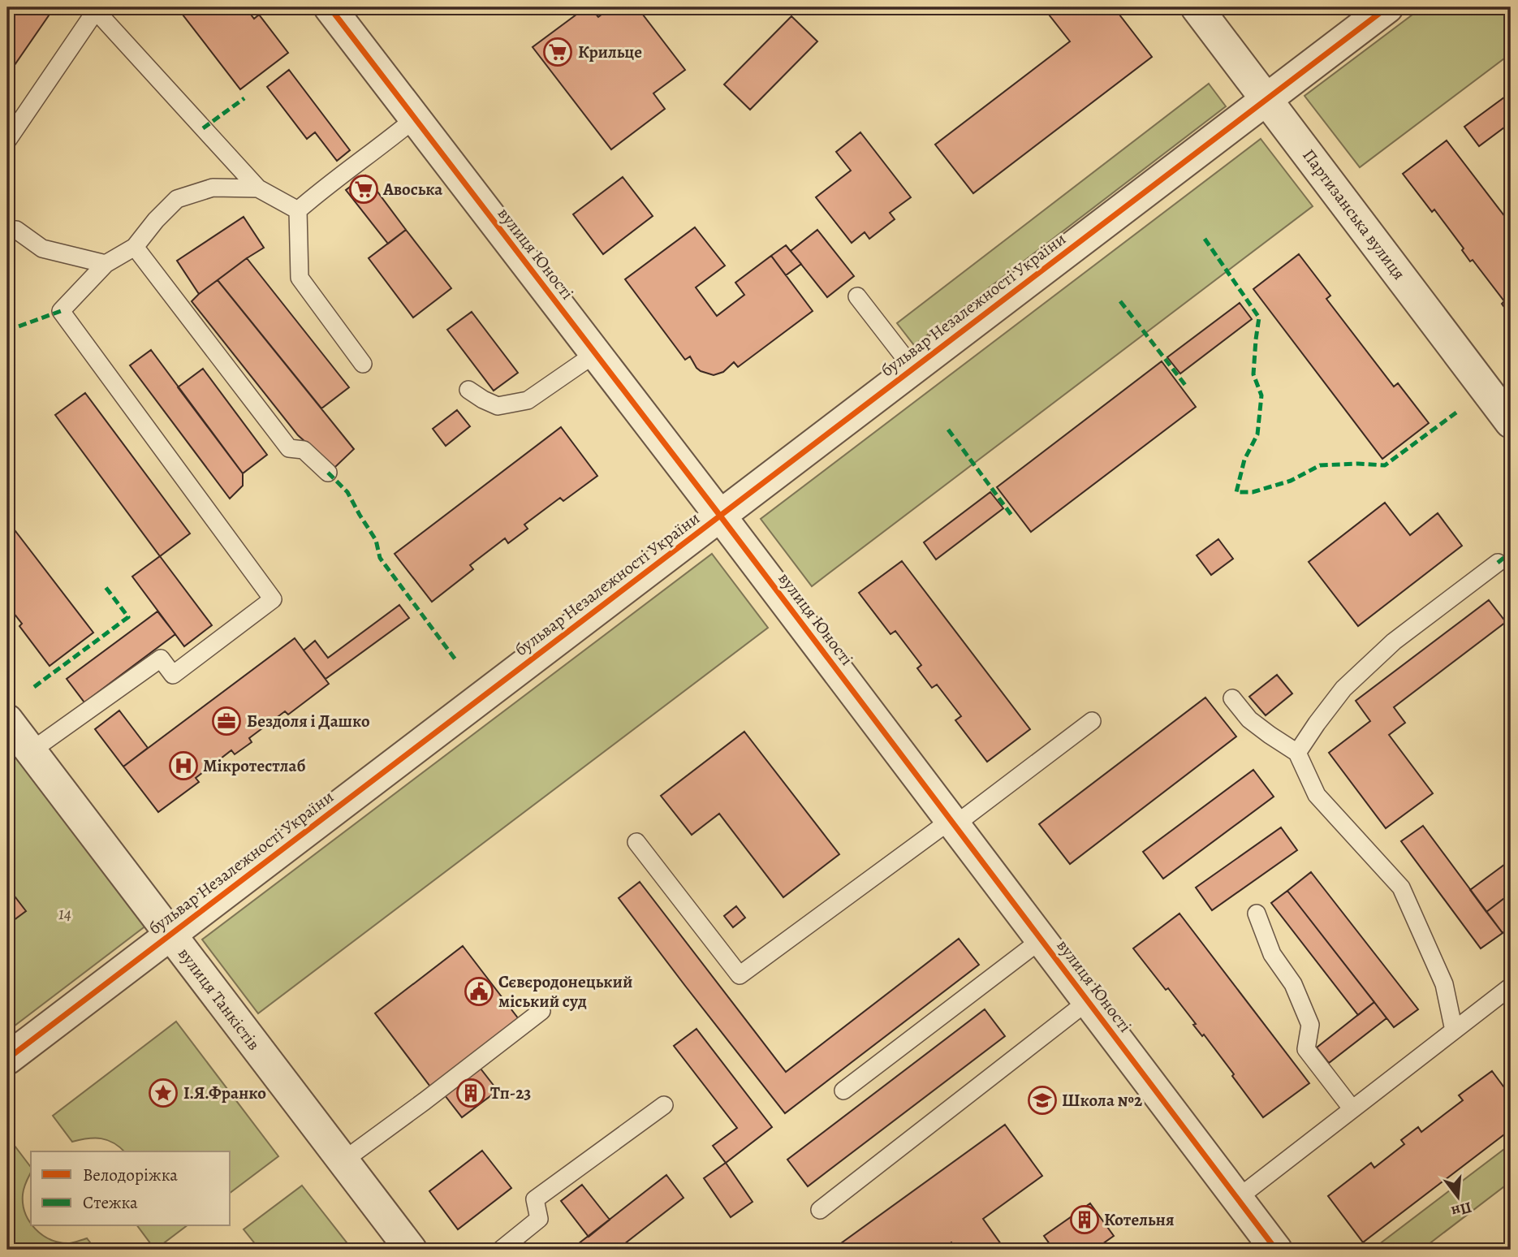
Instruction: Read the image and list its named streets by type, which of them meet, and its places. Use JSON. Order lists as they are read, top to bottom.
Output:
{
  "streets": {
    "street": [
      "Партизанська вулиця",
      "вулиця Юності",
      "бульвар Незалежності України",
      "вулиця Танкістів"
    ]
  },
  "crossings": [
    ["Партизанська вулиця", "бульвар Незалежності України"],
    ["вулиця Юності", "бульвар Незалежності України"],
    ["бульвар Незалежності України", "вулиця Танкістів"]
  ],
  "parks": ["14"],
  "places": {
    "supermarket": ["Крильце", "Авоська"],
    "office": ["Бездоля і Дашко"],
    "hospital": ["Мікротестлаб"],
    "public building": ["Сєвєродонецький міський суд"],
    "place": ["І.Я.Франко"],
    "building": ["Тп-23", "Котельня"],
    "school or university": ["Школа №2"]
  },
  "legend": ["Велодоріжка", "Стежка"],
  "north": "bottom"
}
